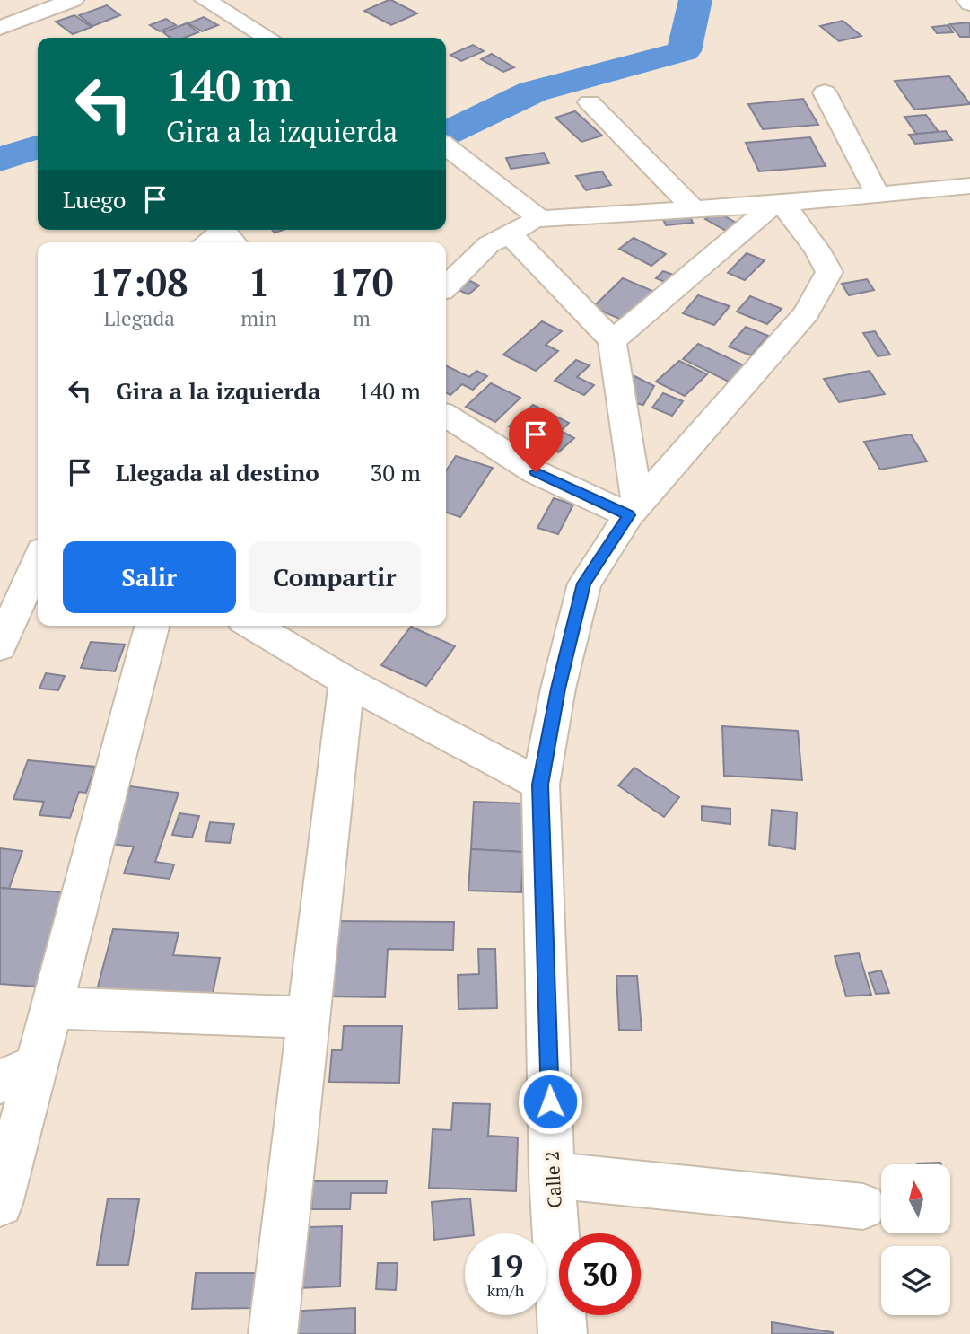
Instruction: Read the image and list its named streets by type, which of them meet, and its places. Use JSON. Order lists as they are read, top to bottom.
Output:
{
  "streets": {
    "street": ["Calle 2"]
  },
  "north": "top",
  "page": {
    "turn": ["140 m", "Gira a la izquierda"],
    "then": "Luego",
    "eta": [
      "17:08",
      "Llegada",
      "1",
      "min",
      "170",
      "m"
    ],
    "list": [
      {
        "name": "Gira a la izquierda",
        "value": "140 m"
      },
      {
        "name": "Llegada al destino",
        "value": "30 m"
      }
    ],
    "buttons": ["Salir", "Compartir"],
    "speed": "19 km/h",
    "limit": "30"
  }
}
